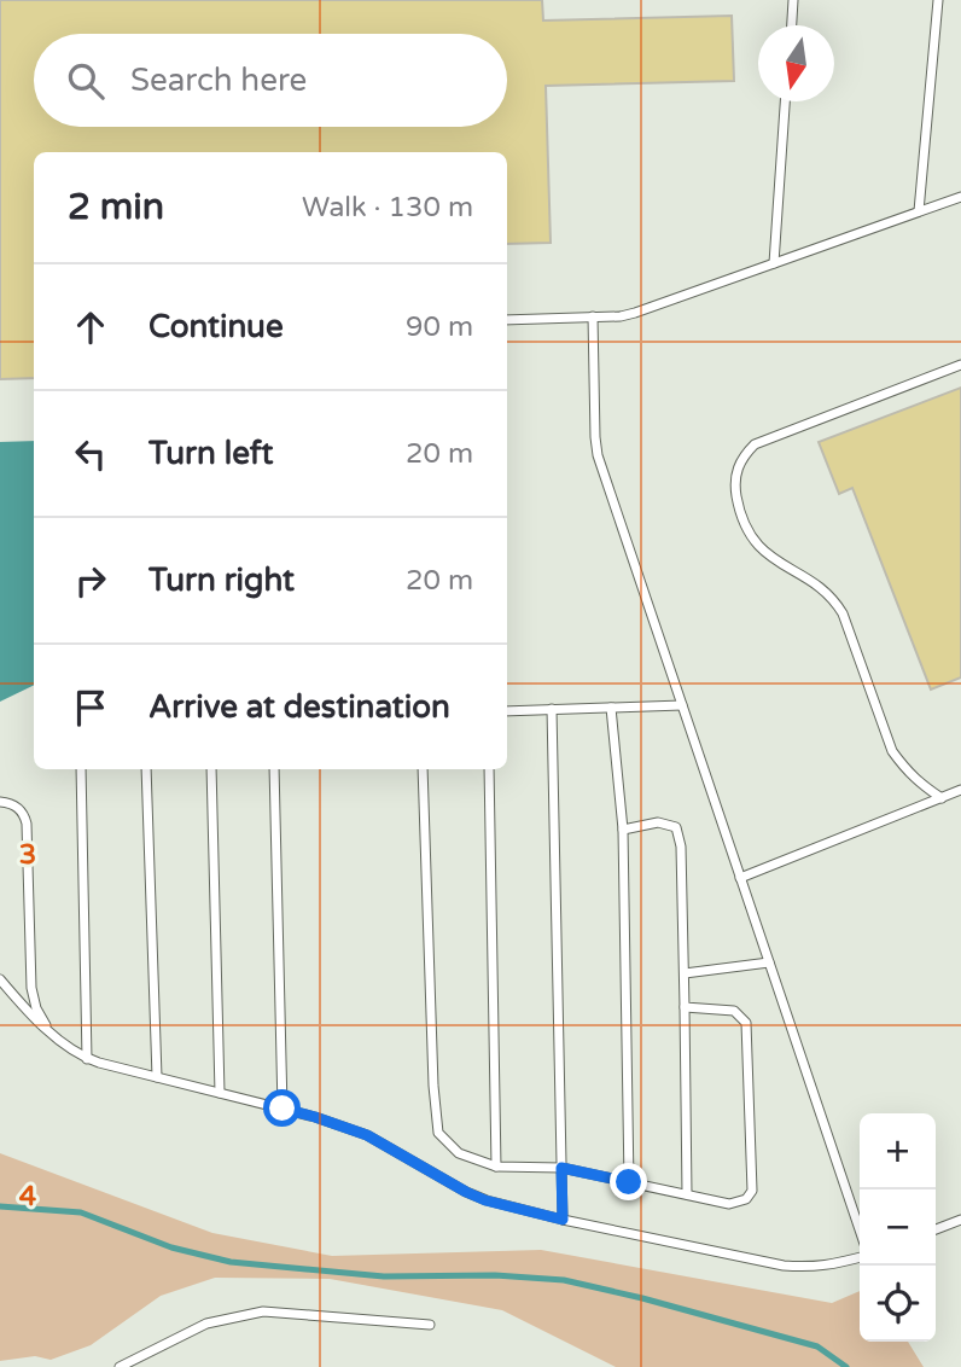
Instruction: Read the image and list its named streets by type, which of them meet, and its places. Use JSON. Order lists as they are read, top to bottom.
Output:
{
  "north": "bottom",
  "page": {
    "search": "Search here",
    "heading": ["2 min", "Walk · 130 m"],
    "list": [
      ["Continue", "90 m"],
      ["Turn left", "20 m"],
      ["Turn right", "20 m"],
      "Arrive at destination"
    ],
    "map_buttons": ["+", "−"]
  },
  "grid": {
    "rows": ["3", "4"]
  }
}
